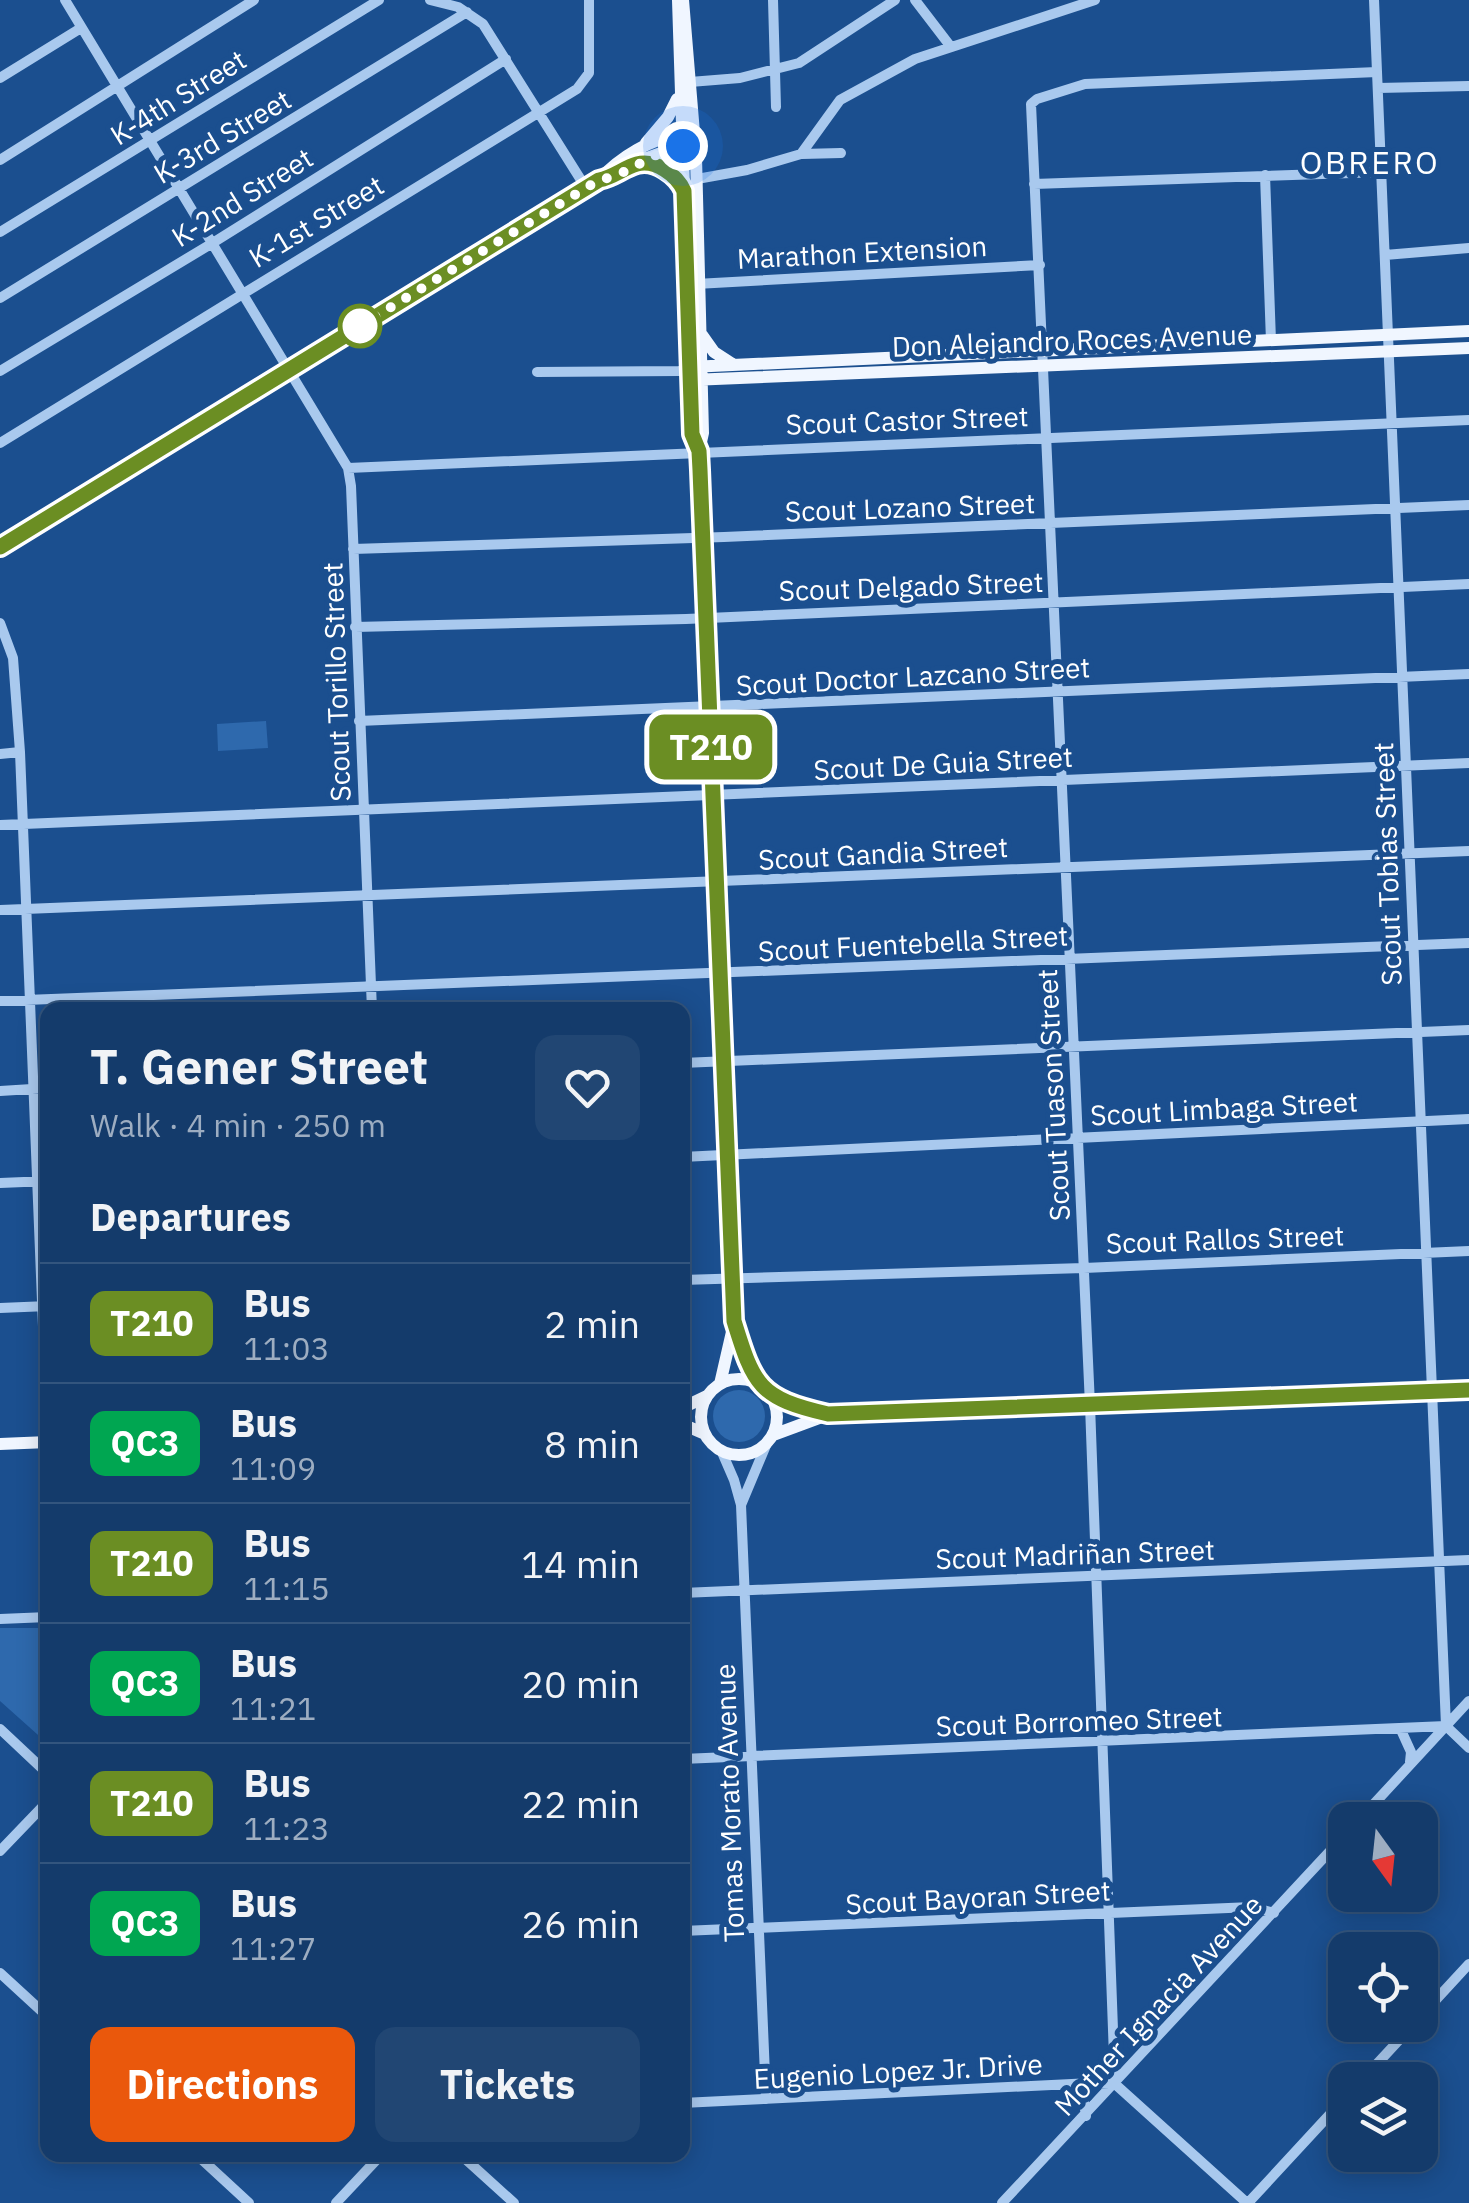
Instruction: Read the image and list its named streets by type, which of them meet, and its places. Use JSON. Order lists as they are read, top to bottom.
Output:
{
  "streets": {
    "main road": ["Don Alejandro Roces Avenue"],
    "street": [
      "K-4th Street",
      "K-3rd Street",
      "K-2nd Street",
      "K-1st Street",
      "Marathon Extension",
      "Scout Castor Street",
      "Scout Lozano Street",
      "Scout Delgado Street",
      "Scout Doctor Lazcano Street",
      "Scout Torillo Street",
      "Scout De Guia Street",
      "Scout Gandia Street",
      "Scout Tobias Street",
      "Scout Fuentebella Street",
      "Scout Tuason Street",
      "Scout Limbaga Street",
      "Scout Rallos Street",
      "Scout Madriñan Street",
      "Scout Borromeo Street",
      "Tomas Morato Avenue",
      "Scout Bayoran Street",
      "Mother Ignacia Avenue",
      "Eugenio Lopez Jr. Drive"
    ]
  },
  "crossings": [
    ["K-4th Street", "Scout Torillo Street"],
    ["K-3rd Street", "Scout Torillo Street"],
    ["K-2nd Street", "Scout Torillo Street"],
    ["K-1st Street", "Scout Torillo Street"],
    ["Marathon Extension", "Scout Tuason Street"],
    ["Don Alejandro Roces Avenue", "Scout Tobias Street"],
    ["Don Alejandro Roces Avenue", "Scout Tuason Street"],
    ["Scout Castor Street", "Scout Torillo Street"],
    ["Scout Castor Street", "Scout Tobias Street"],
    ["Scout Castor Street", "Scout Tuason Street"],
    ["Scout Lozano Street", "Scout Torillo Street"],
    ["Scout Lozano Street", "Scout Tobias Street"],
    ["Scout Lozano Street", "Scout Tuason Street"],
    ["Scout Delgado Street", "Scout Torillo Street"],
    ["Scout Delgado Street", "Scout Tobias Street"],
    ["Scout Delgado Street", "Scout Tuason Street"],
    ["Scout Doctor Lazcano Street", "Scout Torillo Street"],
    ["Scout Doctor Lazcano Street", "Scout Tobias Street"],
    ["Scout Doctor Lazcano Street", "Scout Tuason Street"],
    ["Scout Torillo Street", "Scout De Guia Street"],
    ["Scout Torillo Street", "Scout Gandia Street"],
    ["Scout Torillo Street", "Scout Fuentebella Street"],
    ["Scout De Guia Street", "Scout Tobias Street"],
    ["Scout De Guia Street", "Scout Tuason Street"],
    ["Scout Gandia Street", "Scout Tobias Street"],
    ["Scout Gandia Street", "Scout Tuason Street"],
    ["Scout Tobias Street", "Scout Fuentebella Street"],
    ["Scout Tobias Street", "Scout Tuason Street"],
    ["Scout Tobias Street", "Scout Limbaga Street"],
    ["Scout Tobias Street", "Scout Rallos Street"],
    ["Scout Tobias Street", "Scout Madriñan Street"],
    ["Scout Tobias Street", "Scout Borromeo Street"],
    ["Scout Fuentebella Street", "Scout Tuason Street"],
    ["Scout Tuason Street", "Scout Limbaga Street"],
    ["Scout Tuason Street", "Scout Rallos Street"],
    ["Scout Tuason Street", "Scout Madriñan Street"],
    ["Scout Tuason Street", "Scout Borromeo Street"],
    ["Scout Tuason Street", "Scout Bayoran Street"],
    ["Scout Tuason Street", "Mother Ignacia Avenue"],
    ["Scout Tuason Street", "Eugenio Lopez Jr. Drive"],
    ["Scout Madriñan Street", "Tomas Morato Avenue"],
    ["Scout Borromeo Street", "Tomas Morato Avenue"],
    ["Tomas Morato Avenue", "Scout Bayoran Street"],
    ["Tomas Morato Avenue", "Eugenio Lopez Jr. Drive"],
    ["Scout Bayoran Street", "Mother Ignacia Avenue"],
    ["Mother Ignacia Avenue", "Eugenio Lopez Jr. Drive"]
  ],
  "districts": ["OBRERO"],
  "lines": ["bus line T210"],
  "north": "bottom",
  "page": {
    "on_map": "T210",
    "heading": [
      ["T. Gener Street", "Walk · 4 min · 250 m"],
      "Departures"
    ],
    "list": [
      {
        "mark": "T210",
        "name": "Bus",
        "note": "11:03",
        "value": "2 min"
      },
      {
        "mark": "QC3",
        "name": "Bus",
        "note": "11:09",
        "value": "8 min"
      },
      {
        "mark": "T210",
        "name": "Bus",
        "note": "11:15",
        "value": "14 min"
      },
      {
        "mark": "QC3",
        "name": "Bus",
        "note": "11:21",
        "value": "20 min"
      },
      {
        "mark": "T210",
        "name": "Bus",
        "note": "11:23",
        "value": "22 min"
      },
      {
        "mark": "QC3",
        "name": "Bus",
        "note": "11:27",
        "value": "26 min"
      }
    ],
    "buttons": ["Directions", "Tickets"]
  }
}
